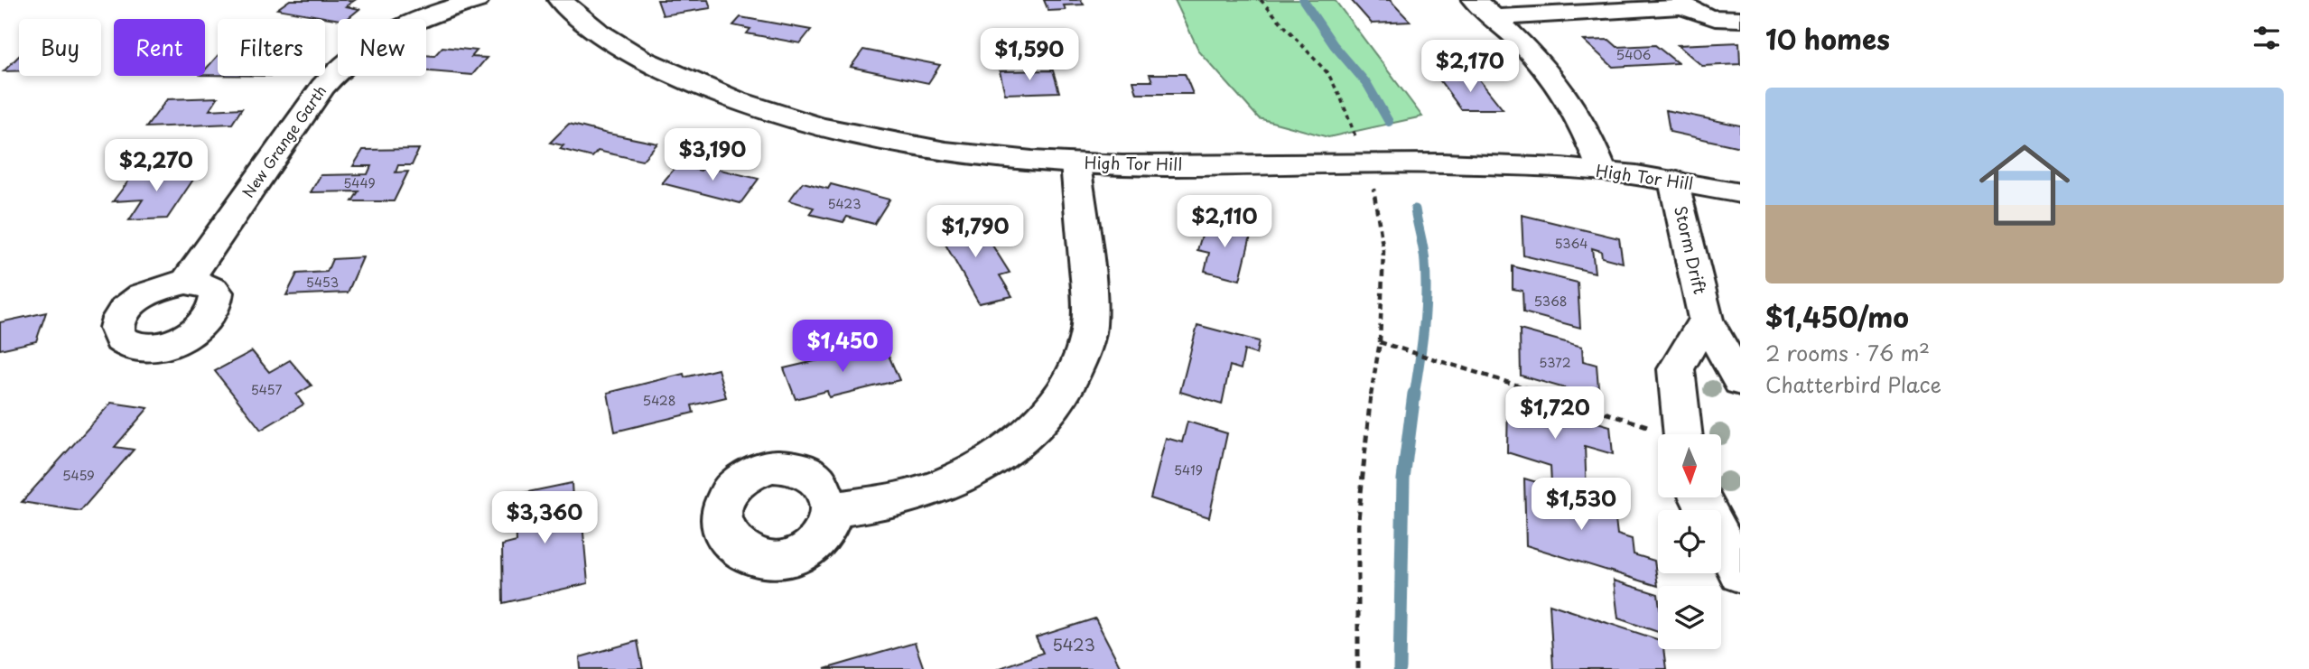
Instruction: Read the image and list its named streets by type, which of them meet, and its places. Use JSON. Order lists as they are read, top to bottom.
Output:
{
  "streets": {
    "street": ["New Grange Garth", "High Tor Hill", "Storm Drift"]
  },
  "crossings": [
    ["High Tor Hill", "Storm Drift"]
  ],
  "house_numbers": [
    "5406",
    "5449",
    "5423",
    "5364",
    "5453",
    "5368",
    "5372",
    "5457",
    "5428",
    "5419",
    "5459",
    "5423"
  ],
  "north": "bottom",
  "page": {
    "heading": "10 homes",
    "chip": [
      "Buy",
      "Rent",
      "Filters",
      "New"
    ],
    "price": [
      "$1,590",
      "$2,170",
      "$3,190",
      "$2,270",
      "$2,110",
      "$1,790",
      "$1,450",
      "$1,720",
      "$1,530",
      "$3,360"
    ],
    "list": [
      {
        "name": "$1,450/mo",
        "note": "2 rooms · 76 m² · Chatterbird Place"
      }
    ]
  }
}
